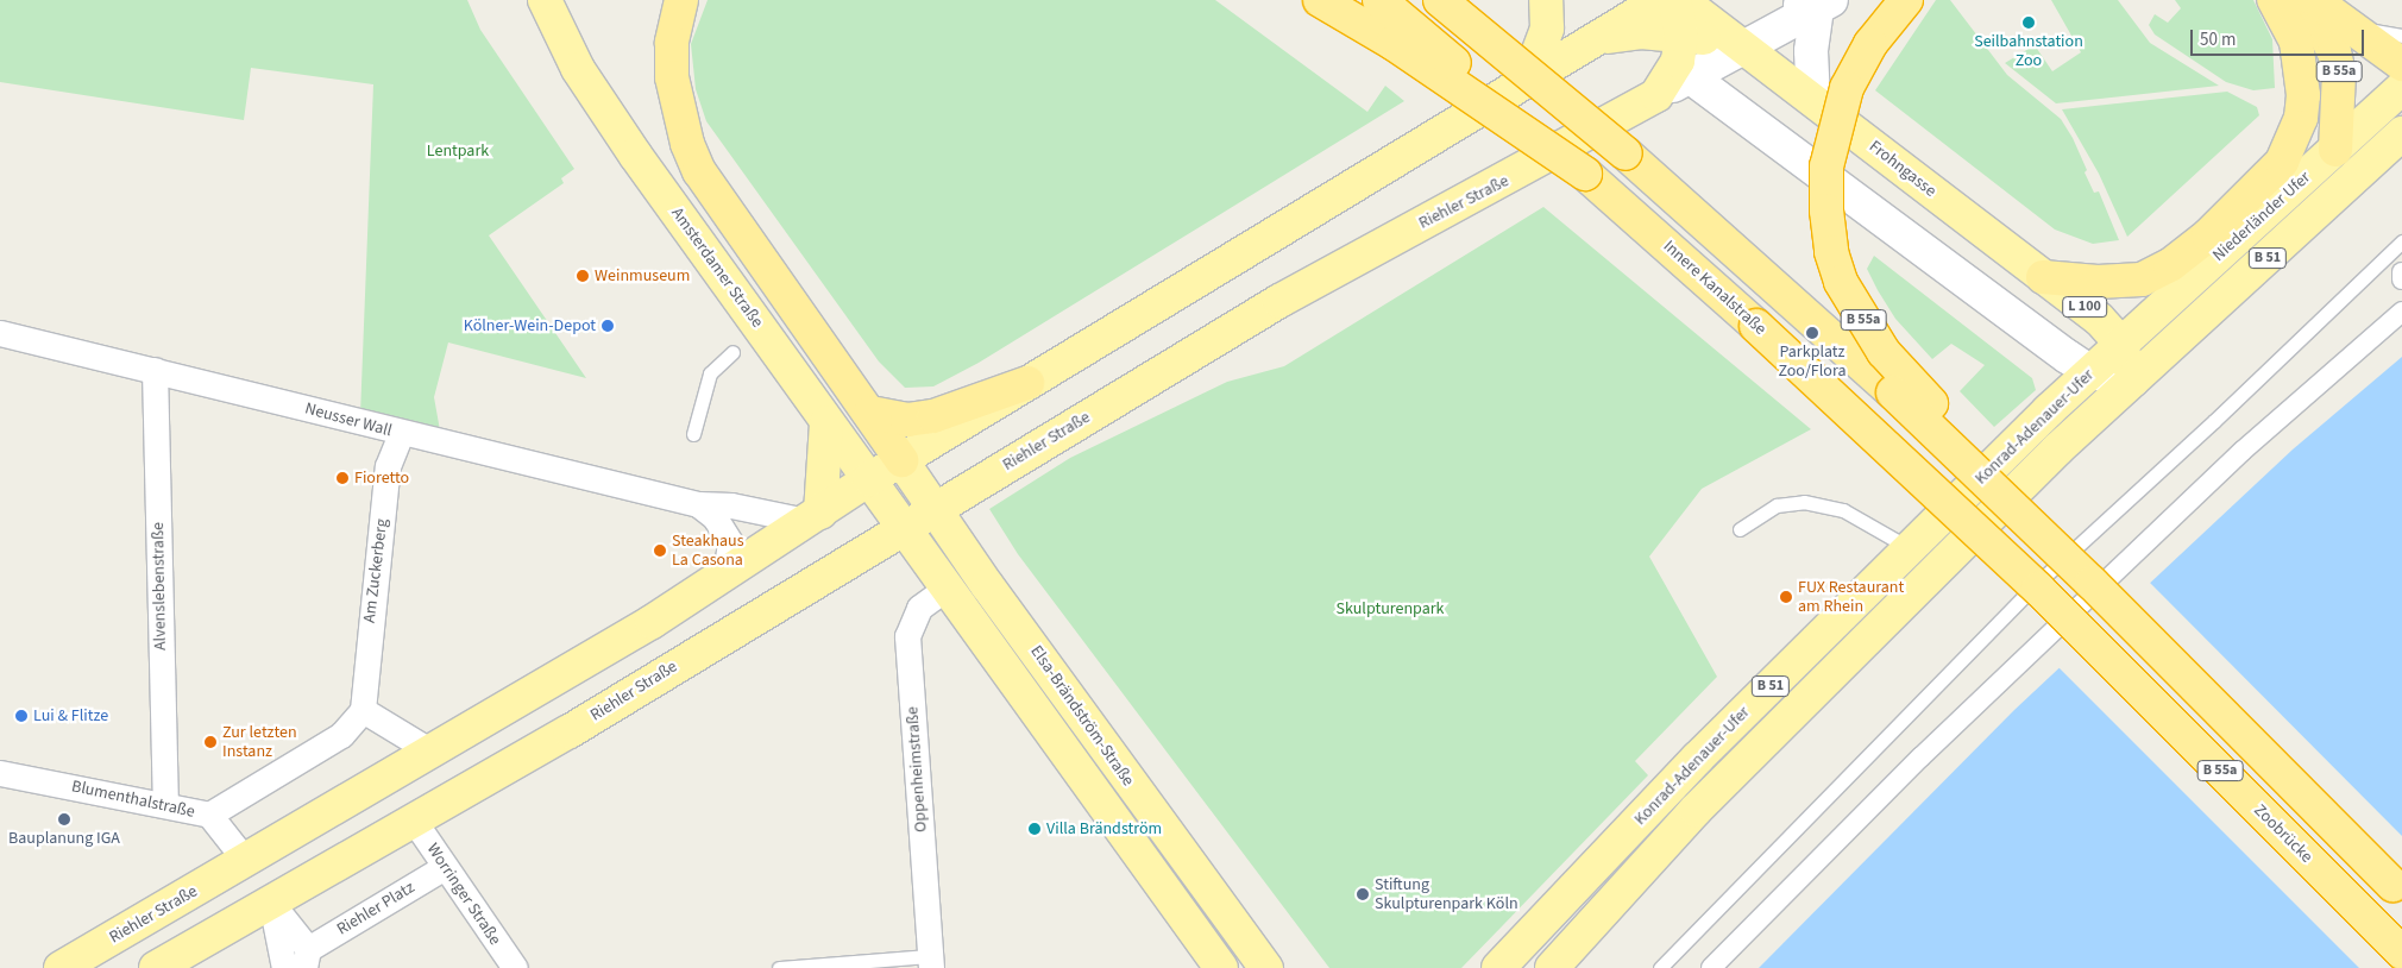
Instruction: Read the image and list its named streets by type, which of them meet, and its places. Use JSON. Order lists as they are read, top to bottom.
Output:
{
  "streets": {
    "highway": ["B 55a", "Innere Kanalstraße", "Zoobrücke"],
    "main road": [
      "Frohngasse",
      "Riehler Straße",
      "Niederländer Ufer",
      "B 51",
      "Amsterdamer Straße",
      "L 100",
      "Konrad-Adenauer-Ufer",
      "Elsa-Brändström-Straße"
    ],
    "street": [
      "Neusser Wall",
      "Am Zuckerberg",
      "Alvenslebenstraße",
      "Oppenheimstraße",
      "Blumenthalstraße",
      "Worringer Straße",
      "Riehler Platz"
    ]
  },
  "crossings": [
    ["B 55a", "Niederländer Ufer"],
    ["B 55a", "Innere Kanalstraße"],
    ["Frohngasse", "Riehler Straße"],
    ["Frohngasse", "Niederländer Ufer"],
    ["Frohngasse", "Konrad-Adenauer-Ufer"],
    ["Riehler Straße", "Amsterdamer Straße"],
    ["Riehler Straße", "Neusser Wall"],
    ["Riehler Straße", "Elsa-Brändström-Straße"],
    ["Riehler Straße", "Blumenthalstraße"],
    ["Riehler Straße", "Worringer Straße"],
    ["Niederländer Ufer", "Konrad-Adenauer-Ufer"],
    ["Amsterdamer Straße", "Elsa-Brändström-Straße"],
    ["Innere Kanalstraße", "Zoobrücke"],
    ["Neusser Wall", "Am Zuckerberg"],
    ["Neusser Wall", "Alvenslebenstraße"],
    ["Alvenslebenstraße", "Blumenthalstraße"],
    ["Elsa-Brändström-Straße", "Oppenheimstraße"],
    ["Worringer Straße", "Riehler Platz"]
  ],
  "parks": ["Lentpark", "Skulpturenpark"],
  "places": [
    "Seilbahnstation Zoo",
    "Weinmuseum",
    "Kölner-Wein-Depot",
    "Parkplatz Zoo/Flora",
    "Fioretto",
    "Steakhaus La Casona",
    "FUX Restaurant am Rhein",
    "Lui & Flitze",
    "Zur letzten Instanz",
    "Bauplanung IGA",
    "Villa Brändström",
    "Stiftung Skulpturenpark Köln"
  ],
  "scale_bar": "50 m"
}
